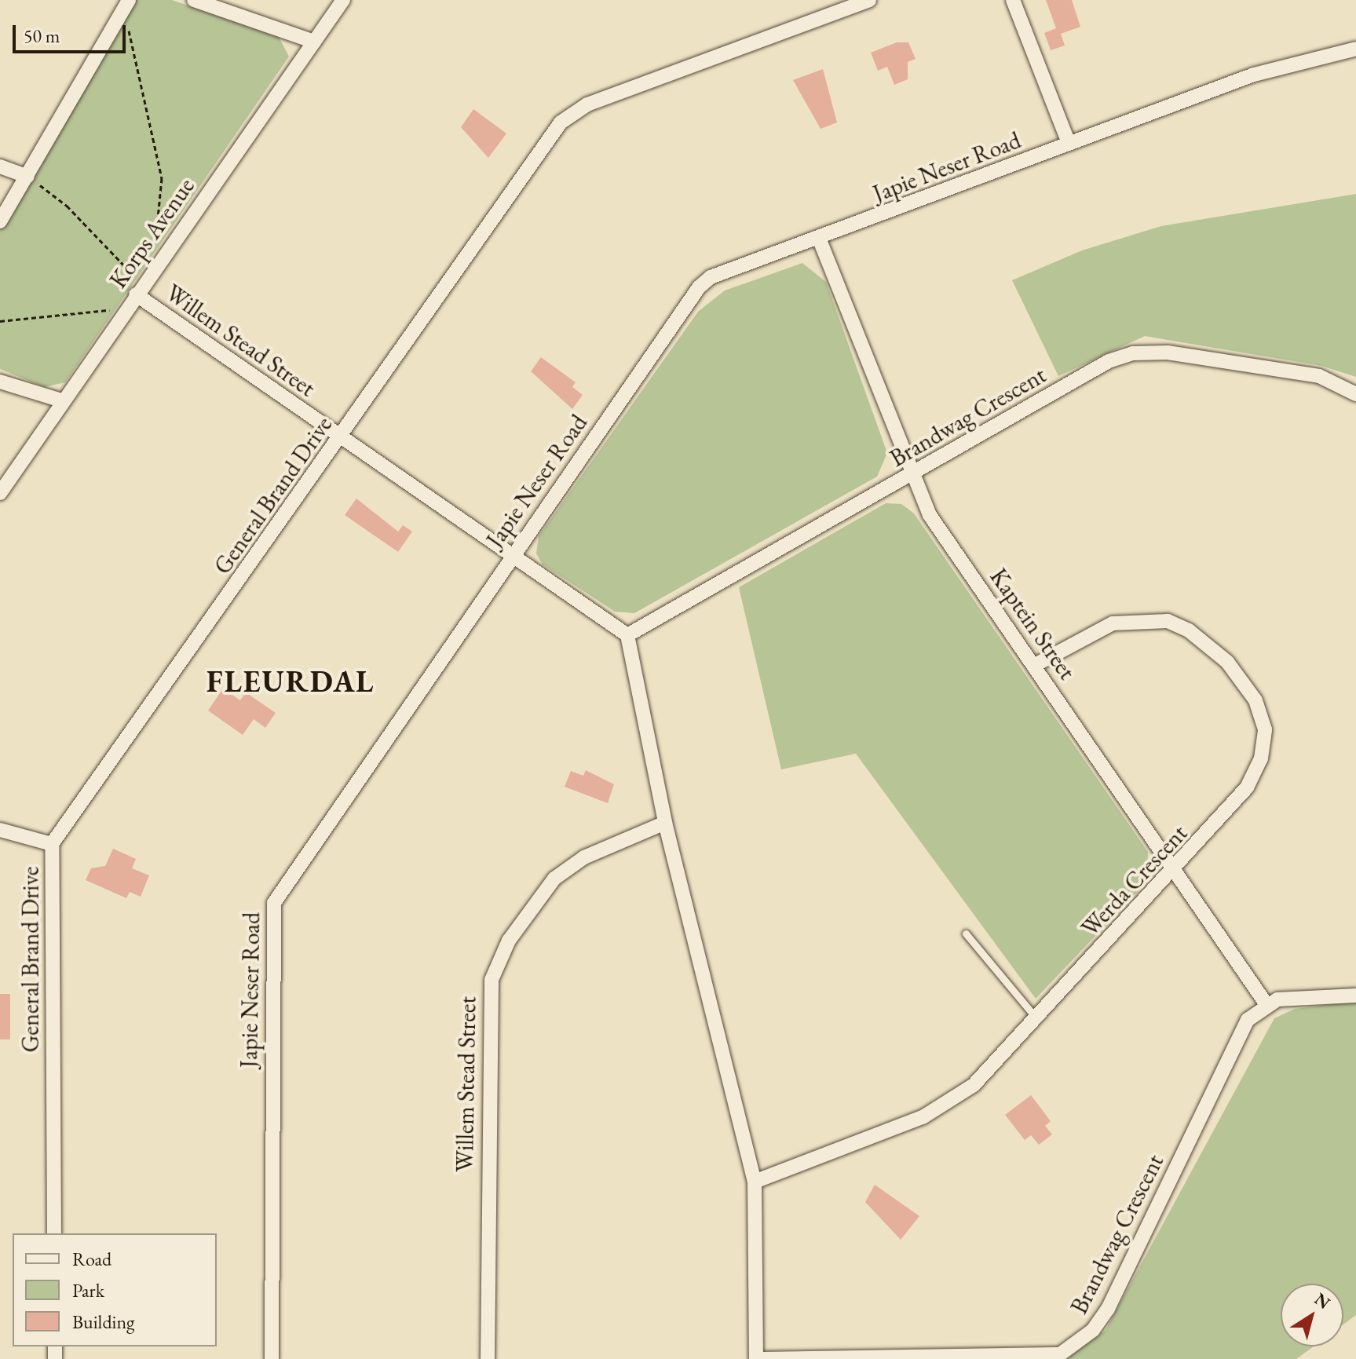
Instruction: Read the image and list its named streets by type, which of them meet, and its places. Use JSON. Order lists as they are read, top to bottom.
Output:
{
  "streets": {
    "street": [
      "Japie Neser Road",
      "Korps Avenue",
      "Willem Stead Street",
      "Brandwag Crescent",
      "General Brand Drive",
      "Kaptein Street",
      "Werda Crescent"
    ]
  },
  "crossings": [
    ["Japie Neser Road", "Willem Stead Street"],
    ["Japie Neser Road", "Kaptein Street"],
    ["Korps Avenue", "Willem Stead Street"],
    ["Willem Stead Street", "Brandwag Crescent"],
    ["Willem Stead Street", "General Brand Drive"],
    ["Brandwag Crescent", "Kaptein Street"],
    ["Kaptein Street", "Werda Crescent"]
  ],
  "districts": ["FLEURDAL"],
  "legend": ["Road", "Park", "Building"],
  "scale_bar": "50 m",
  "north": "top right"
}
